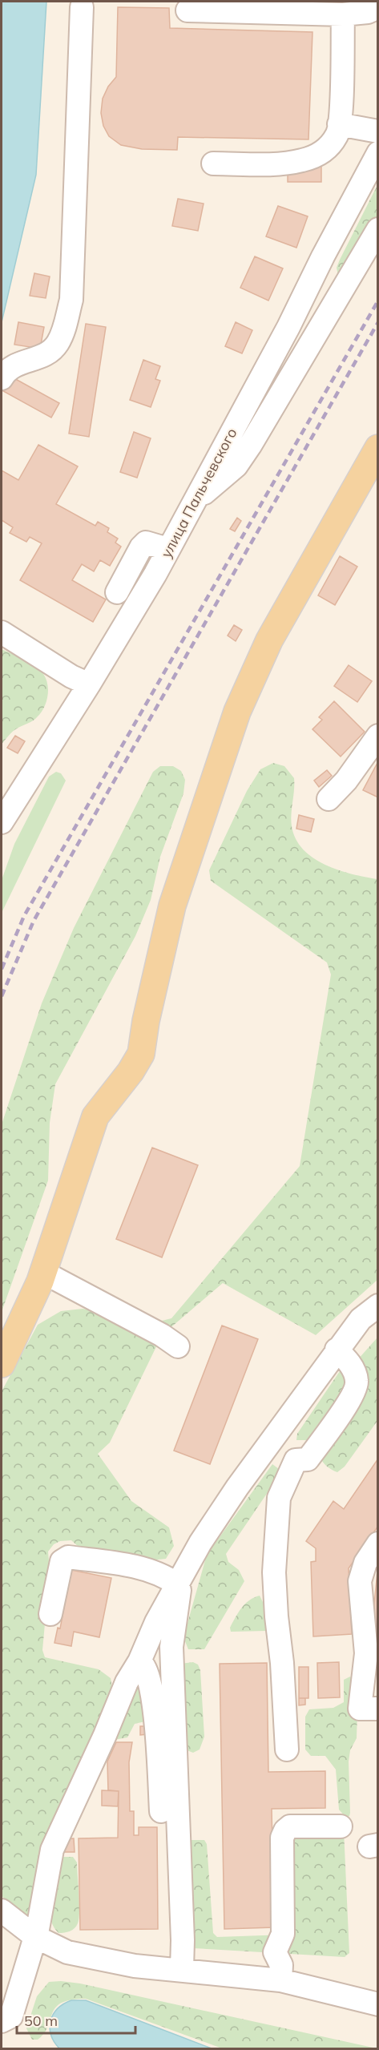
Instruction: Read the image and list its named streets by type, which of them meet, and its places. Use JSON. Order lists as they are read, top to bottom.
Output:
{
  "streets": {
    "street": ["улица Пальчевского"]
  },
  "scale_bar": "50 m"
}
